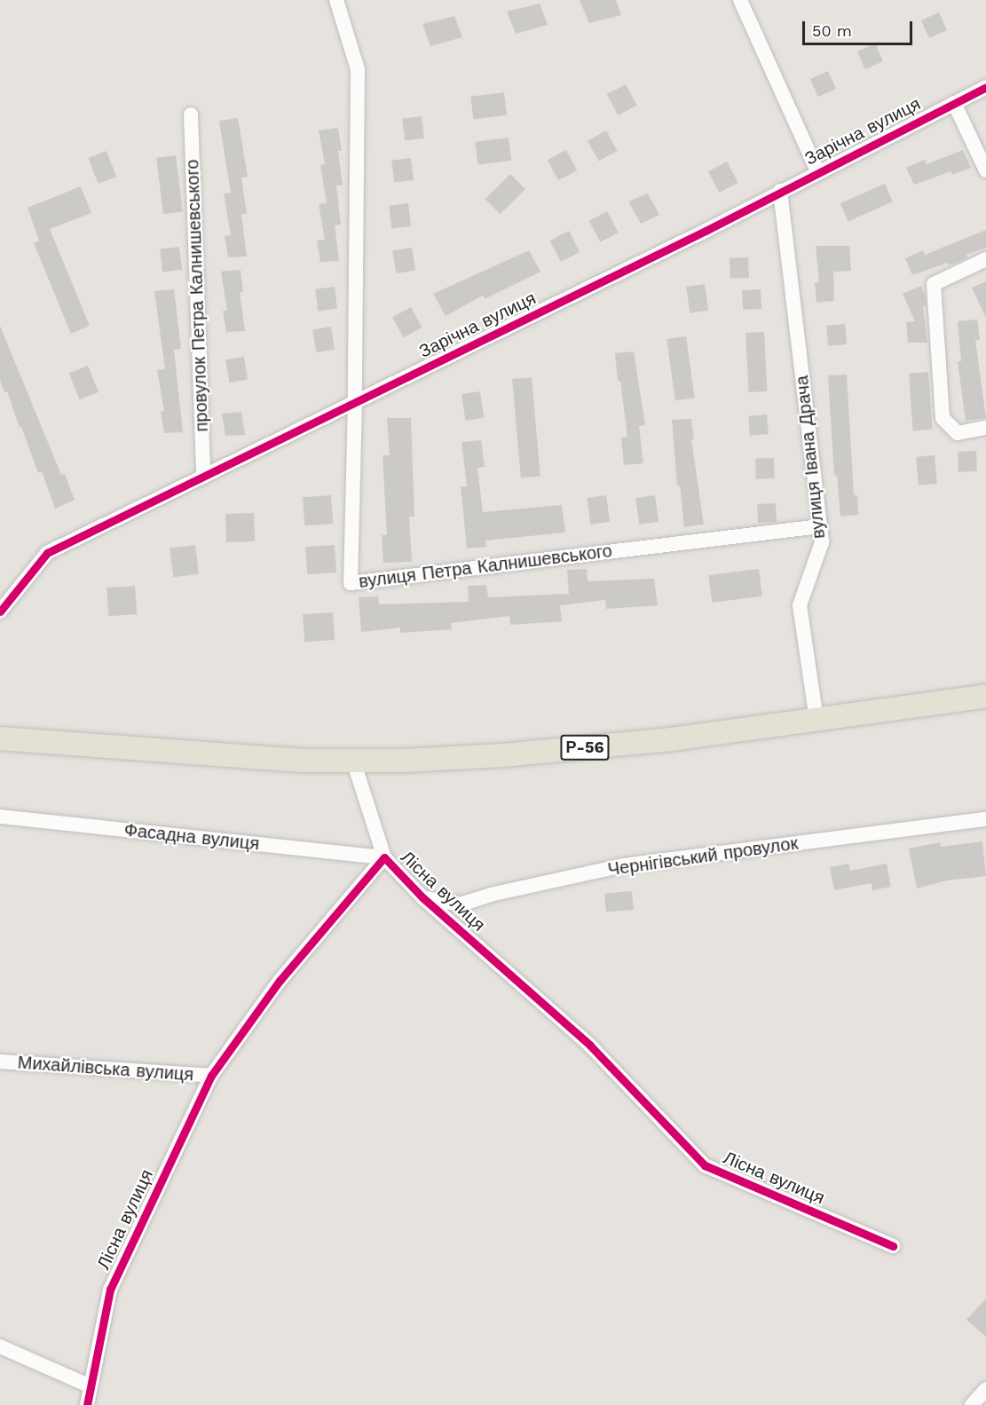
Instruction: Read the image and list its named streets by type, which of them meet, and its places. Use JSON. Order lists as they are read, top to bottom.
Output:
{
  "streets": {
    "main road": ["Р-56"],
    "street": [
      "Зарічна вулиця",
      "провулок Петра Калнишевського",
      "вулиця Івана Драча",
      "вулиця Петра Калнишевського",
      "Фасадна вулиця",
      "Чернігівський провулок",
      "Лісна вулиця",
      "Михайлівська вулиця"
    ]
  },
  "crossings": [
    ["Зарічна вулиця", "провулок Петра Калнишевського"],
    ["Зарічна вулиця", "вулиця Івана Драча"],
    ["Зарічна вулиця", "вулиця Петра Калнишевського"],
    ["вулиця Івана Драча", "вулиця Петра Калнишевського"],
    ["вулиця Івана Драча", "Р-56"],
    ["Фасадна вулиця", "Лісна вулиця"],
    ["Чернігівський провулок", "Лісна вулиця"],
    ["Лісна вулиця", "Михайлівська вулиця"]
  ],
  "scale_bar": "50 m"
}
